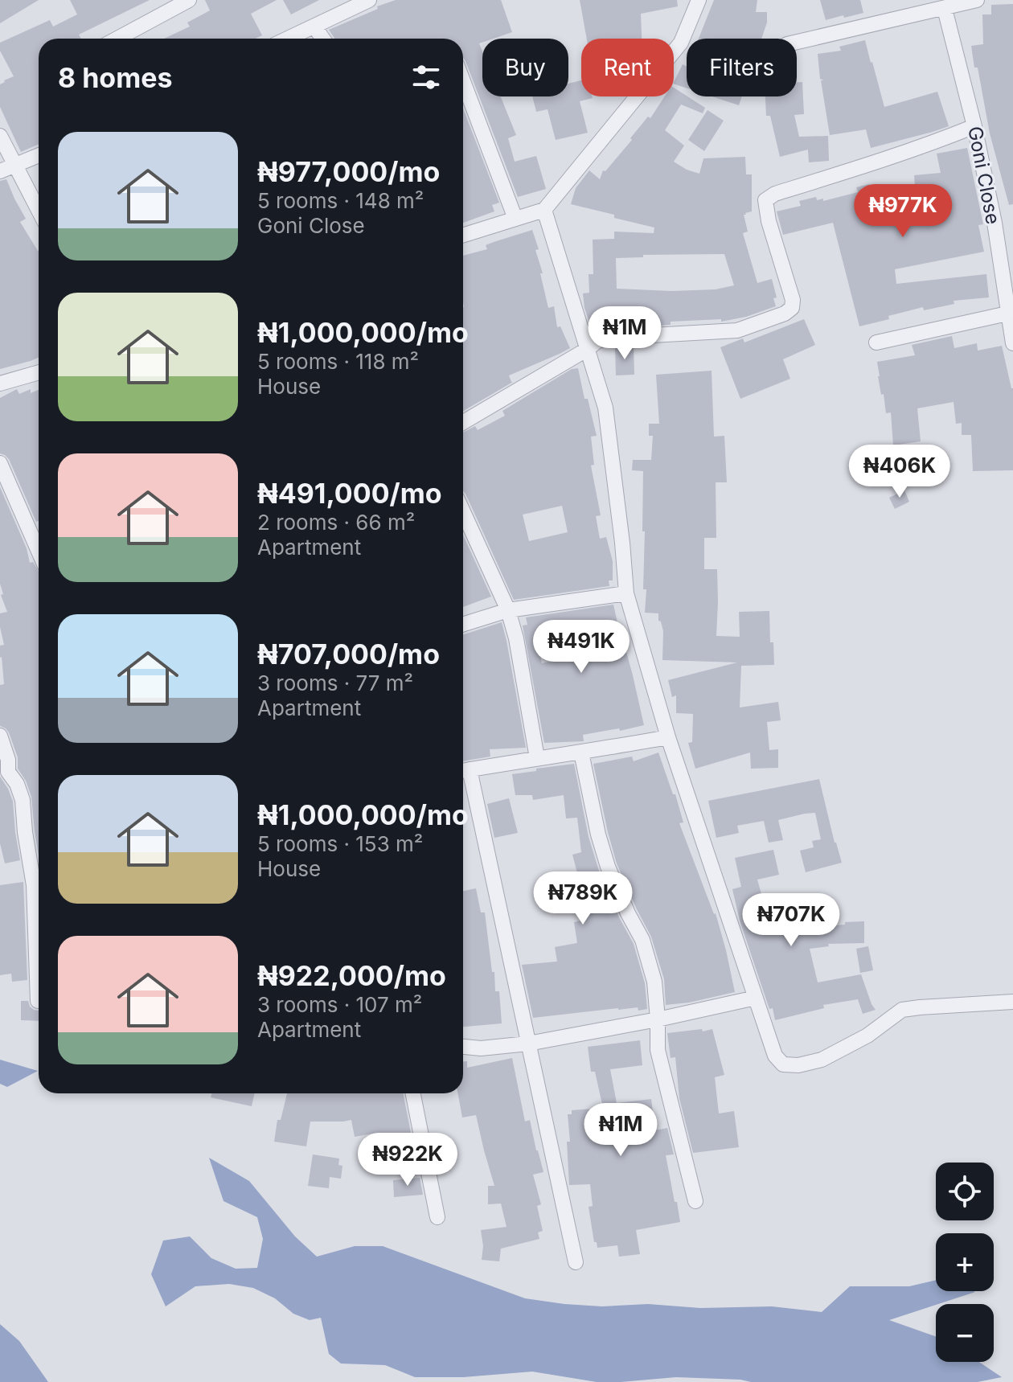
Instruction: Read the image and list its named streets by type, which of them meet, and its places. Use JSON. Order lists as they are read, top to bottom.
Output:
{
  "streets": {
    "street": ["Goni Close"]
  },
  "page": {
    "chip": ["Buy", "Rent", "Filters"],
    "heading": "8 homes",
    "list": [
      {
        "name": "₦977,000/mo",
        "note": "5 rooms · 148 m² · Goni Close"
      },
      {
        "name": "₦1,000,000/mo",
        "note": "5 rooms · 118 m² · House"
      },
      {
        "name": "₦491,000/mo",
        "note": "2 rooms · 66 m² · Apartment"
      },
      {
        "name": "₦707,000/mo",
        "note": "3 rooms · 77 m² · Apartment"
      },
      {
        "name": "₦1,000,000/mo",
        "note": "5 rooms · 153 m² · House"
      },
      {
        "name": "₦922,000/mo",
        "note": "3 rooms · 107 m² · Apartment"
      }
    ],
    "price": [
      "₦977K",
      "₦1M",
      "₦406K",
      "₦491K",
      "₦789K",
      "₦707K",
      "₦1M",
      "₦922K"
    ],
    "map_buttons": ["+", "−"]
  }
}
